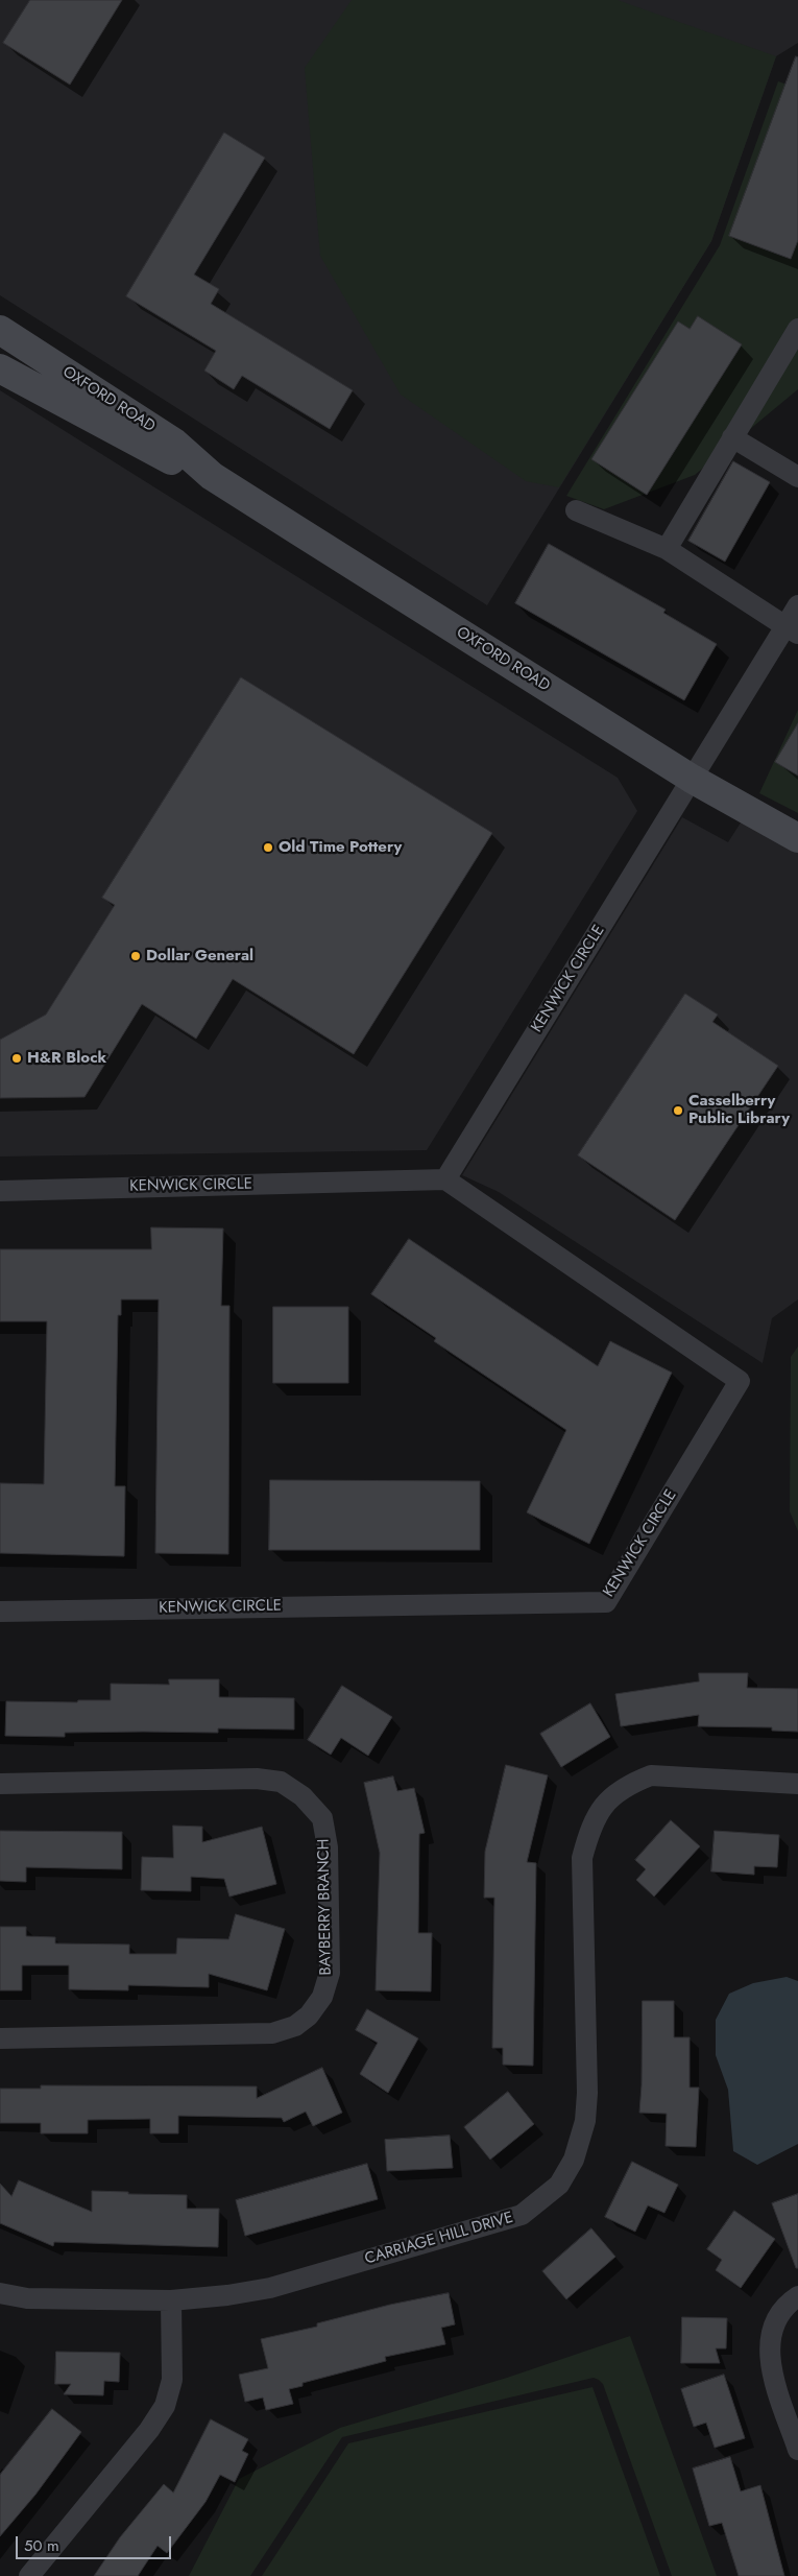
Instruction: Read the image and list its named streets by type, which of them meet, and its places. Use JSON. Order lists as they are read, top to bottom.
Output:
{
  "streets": {
    "street": [
      "OXFORD ROAD",
      "KENWICK CIRCLE",
      "BAYBERRY BRANCH",
      "CARRIAGE HILL DRIVE"
    ]
  },
  "crossings": [
    ["OXFORD ROAD", "KENWICK CIRCLE"]
  ],
  "places": [
    "Old Time Pottery",
    "Dollar General",
    "H&R Block",
    "Casselberry Public Library"
  ],
  "scale_bar": "50 m"
}
